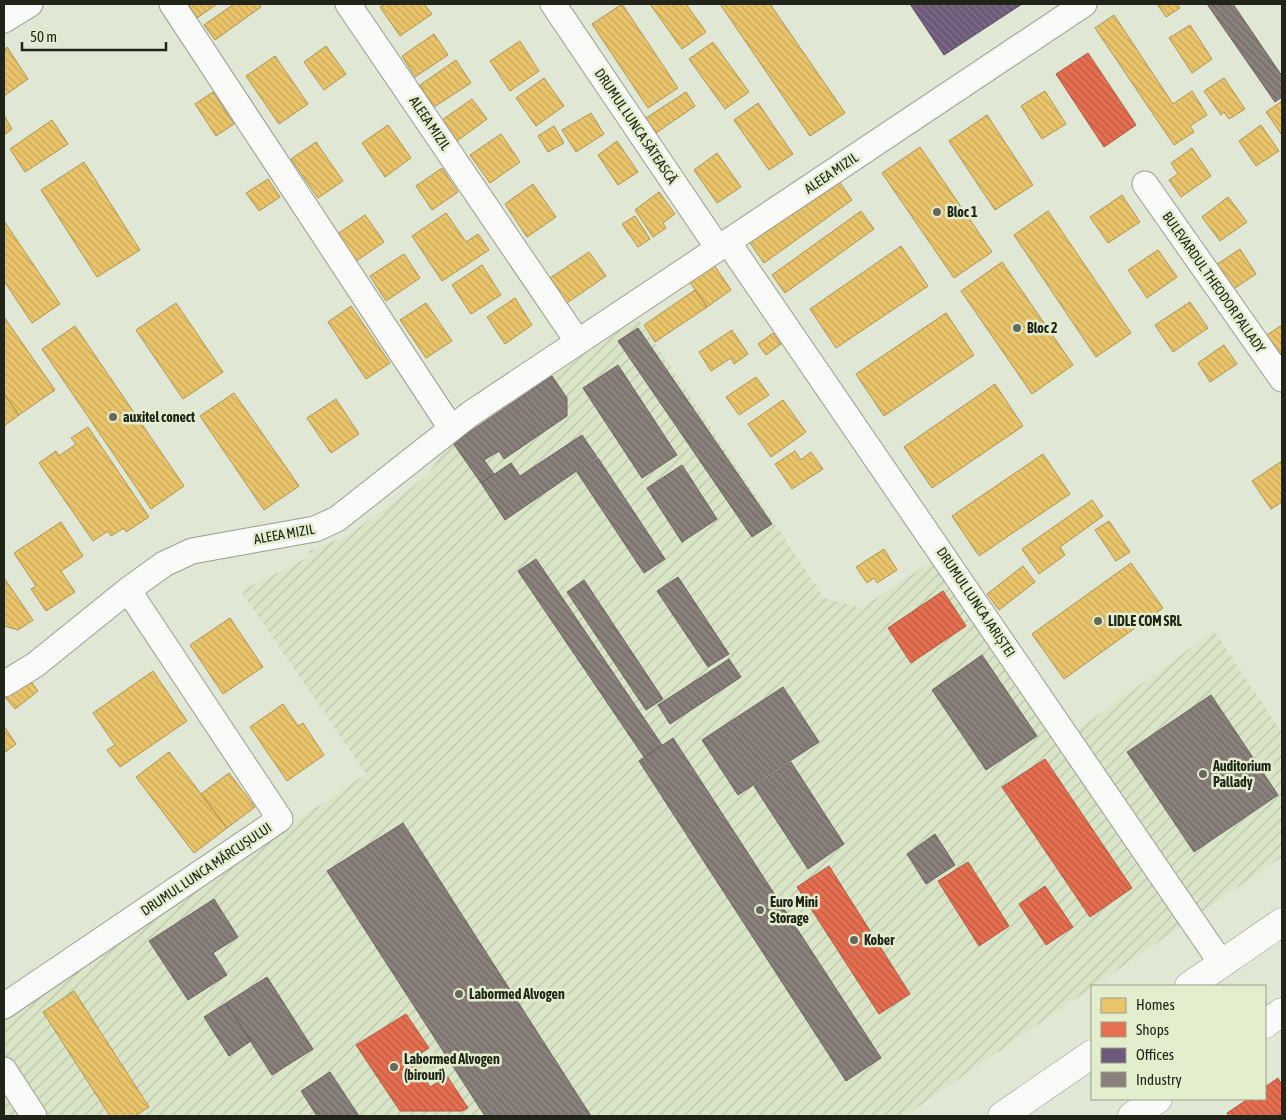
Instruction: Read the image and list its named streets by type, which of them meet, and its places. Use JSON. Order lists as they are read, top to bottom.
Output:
{
  "streets": {
    "street": [
      "ALEEA MIZIL",
      "DRUMUL LUNCA SĂTEASCĂ",
      "BULEVARDUL THEODOR PALLADY",
      "DRUMUL LUNCA JARIȘTEI",
      "DRUMUL LUNCA MĂRCUȘULUI"
    ]
  },
  "crossings": [
    ["ALEEA MIZIL", "DRUMUL LUNCA SĂTEASCĂ"],
    ["ALEEA MIZIL", "DRUMUL LUNCA JARIȘTEI"],
    ["ALEEA MIZIL", "DRUMUL LUNCA MĂRCUȘULUI"],
    ["DRUMUL LUNCA SĂTEASCĂ", "DRUMUL LUNCA JARIȘTEI"]
  ],
  "places": [
    "Bloc 1",
    "Bloc 2",
    "auxitel conect",
    "LIDLE COM SRL",
    "Auditorium Pallady",
    "Euro Mini Storage",
    "Kober",
    "Labormed Alvogen",
    "Labormed Alvogen (birouri)"
  ],
  "legend": [
    "Homes",
    "Shops",
    "Offices",
    "Industry"
  ],
  "scale_bar": "50 m"
}
